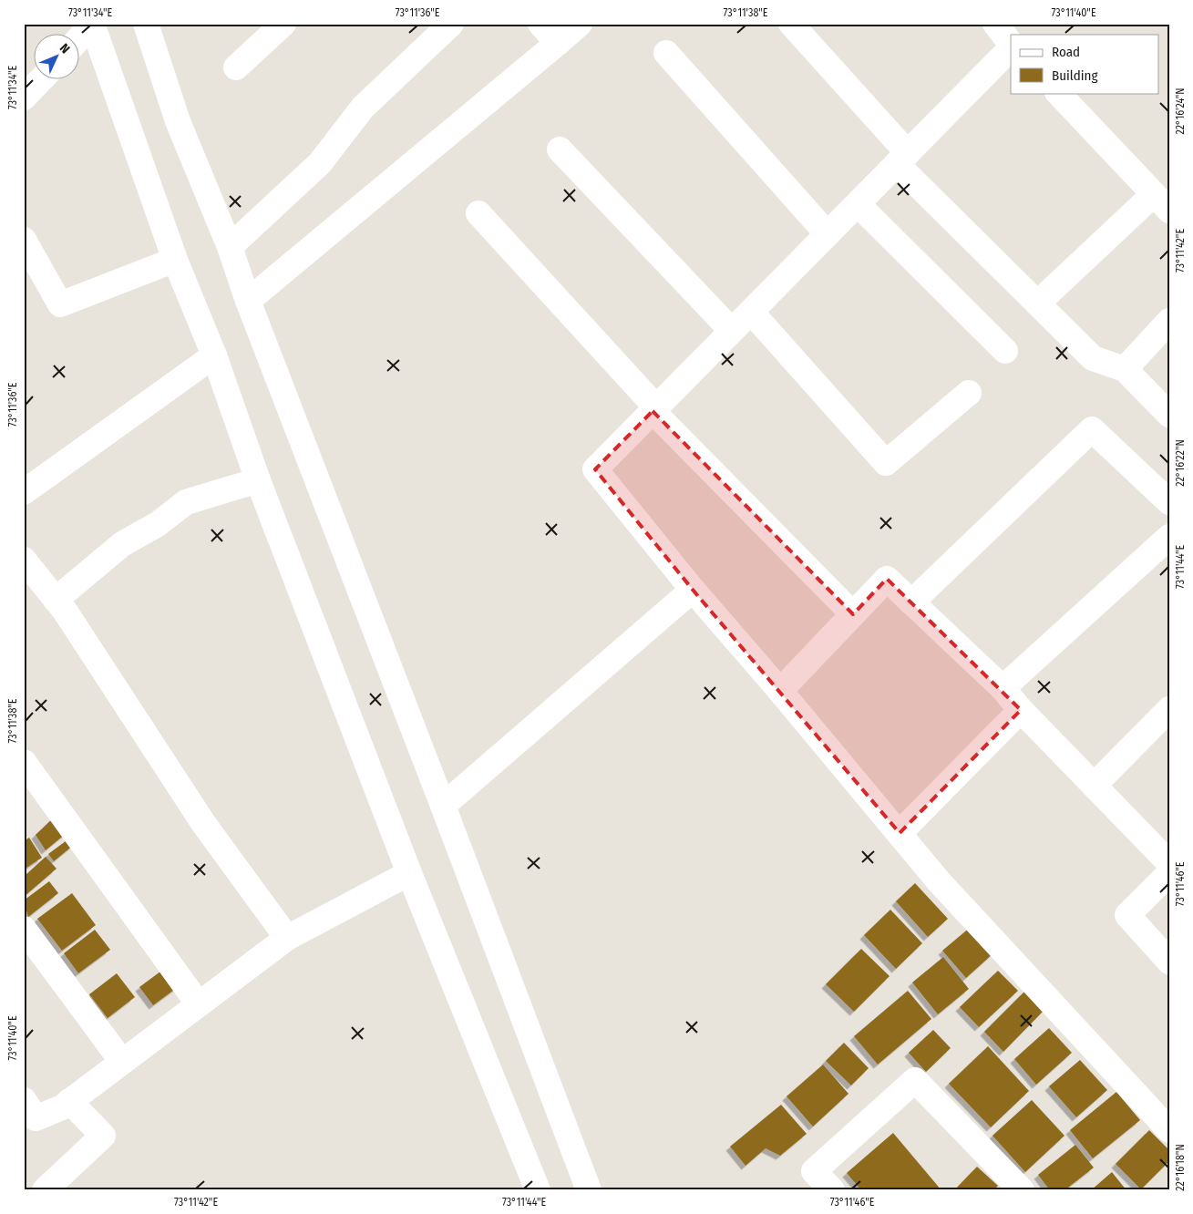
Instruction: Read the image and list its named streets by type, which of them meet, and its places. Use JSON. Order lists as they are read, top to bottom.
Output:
{
  "legend": ["Road", "Building"],
  "north": "top right",
  "coordinates": [
    "73°11'34\"E",
    "73°11'36\"E",
    "73°11'38\"E",
    "73°11'40\"E",
    "22°16'24\"N",
    "73°11'42\"E",
    "22°16'22\"N",
    "73°11'44\"E",
    "73°11'46\"E",
    "22°16'18\"N"
  ]
}
